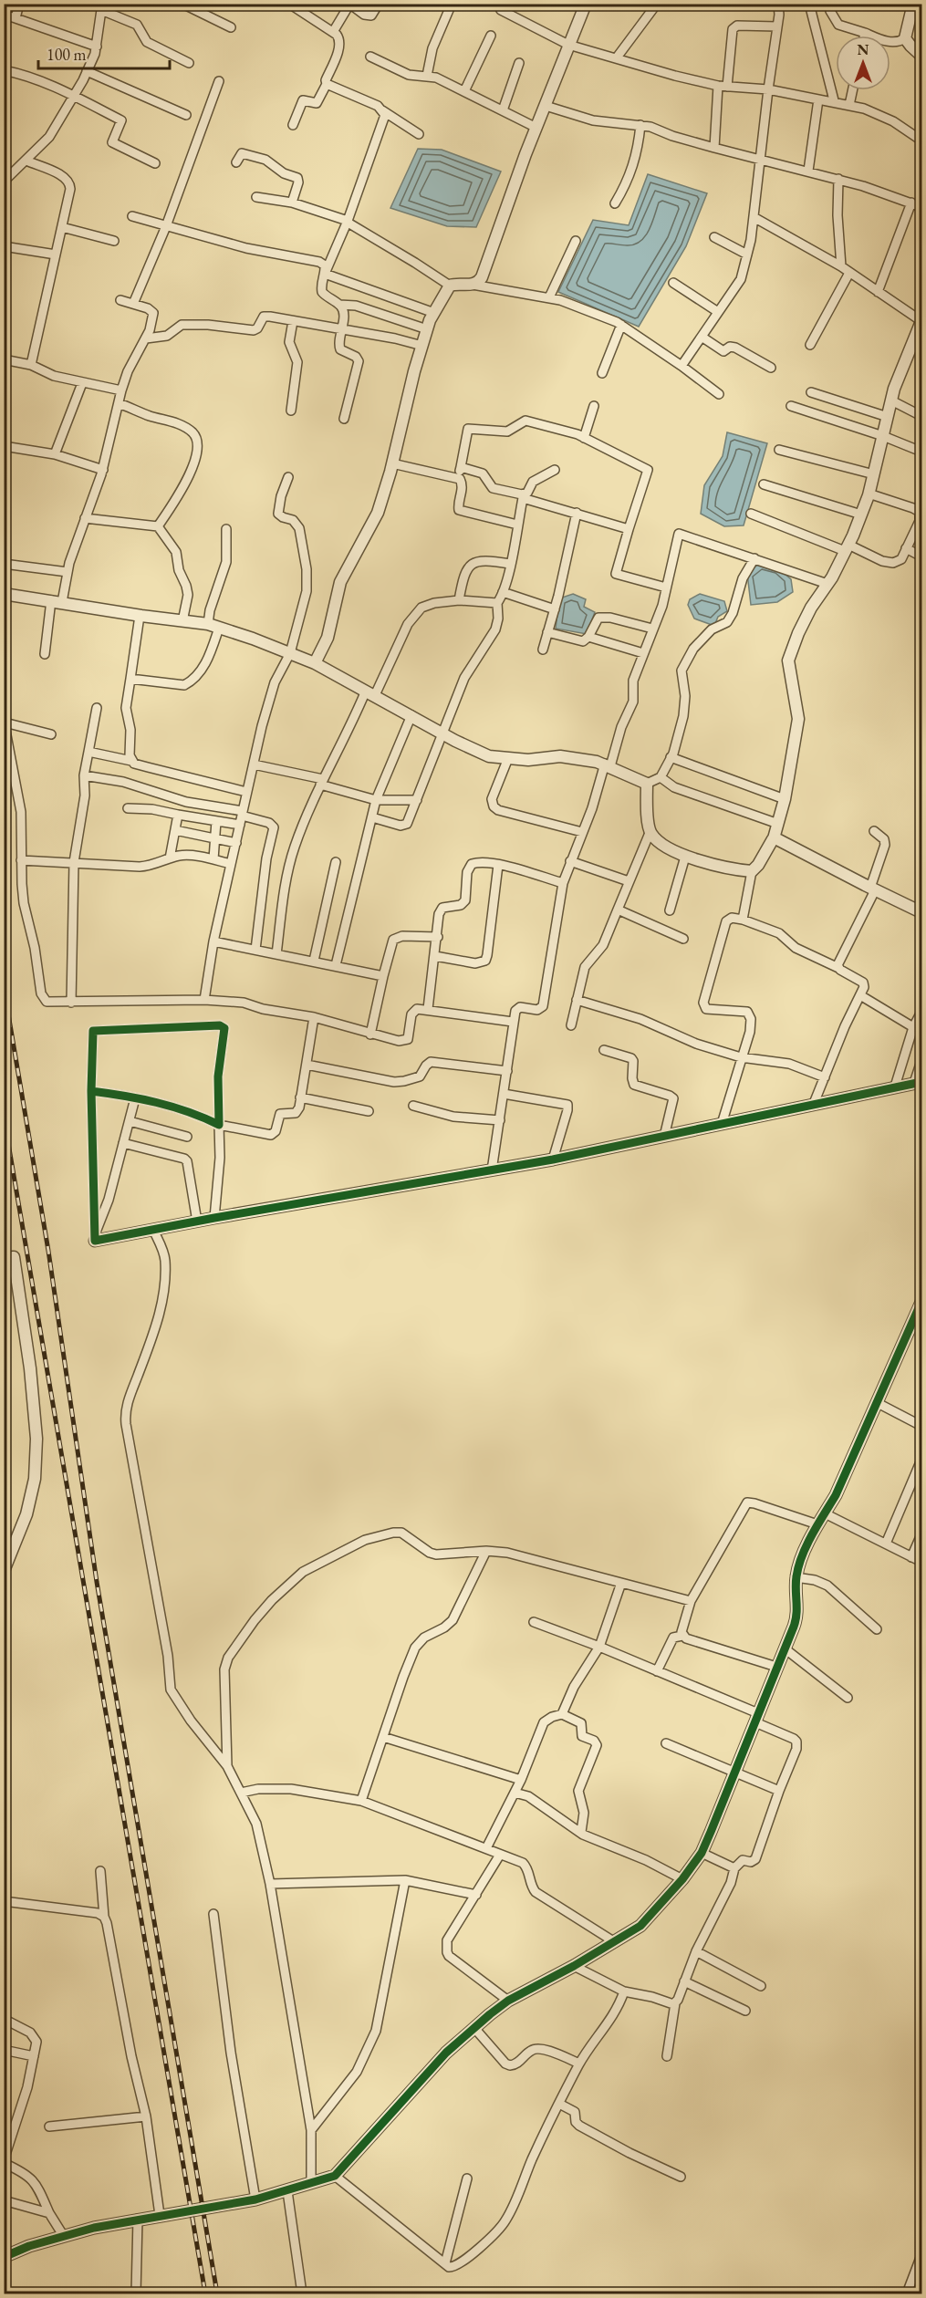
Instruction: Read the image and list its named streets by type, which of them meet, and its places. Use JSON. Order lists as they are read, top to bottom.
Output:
{
  "scale_bar": "100 m",
  "north": "top"
}
